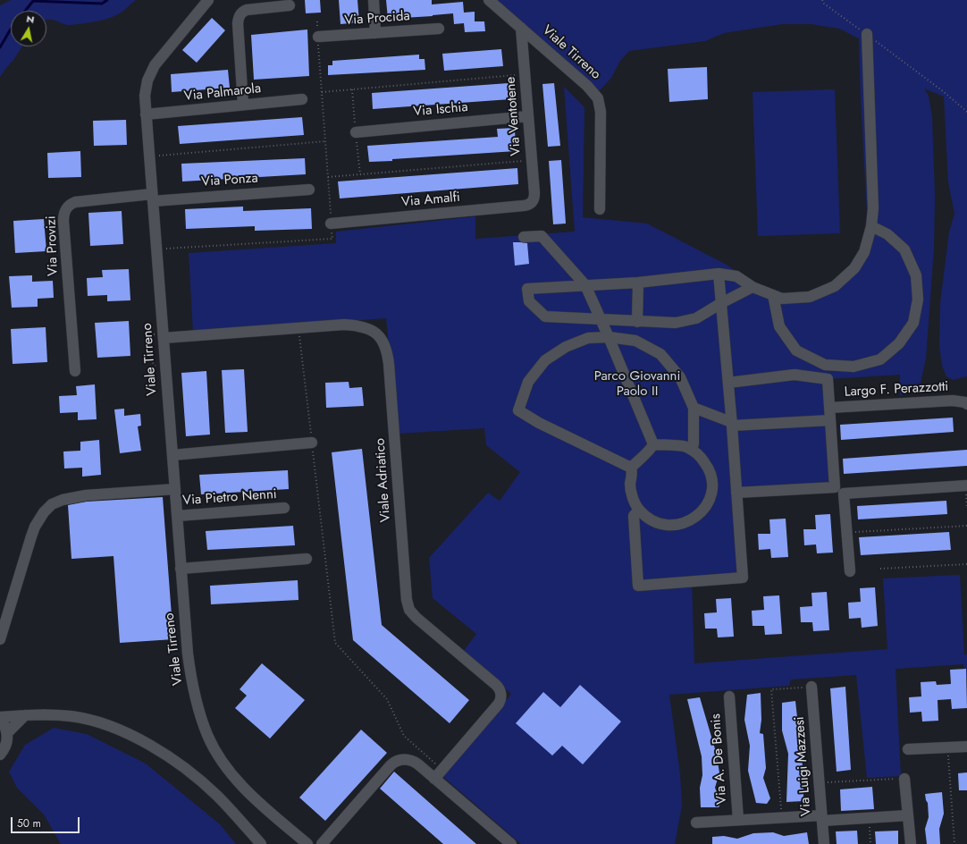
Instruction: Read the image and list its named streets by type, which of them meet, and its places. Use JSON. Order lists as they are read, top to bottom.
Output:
{
  "streets": {
    "street": [
      "Via Procida",
      "Viale Tirreno",
      "Via Palmarola",
      "Via Ischia",
      "Via Ventotene",
      "Via Ponza",
      "Via Amalfi",
      "Via Provizi",
      "Largo F. Perazzotti",
      "Viale Adriatico",
      "Via Pietro Nenni",
      "Via A. De Bonis",
      "Via Luigi Mazzesi"
    ]
  },
  "crossings": [
    ["Viale Tirreno", "Via Palmarola"],
    ["Viale Tirreno", "Via Ventotene"],
    ["Viale Tirreno", "Via Ponza"],
    ["Viale Tirreno", "Via Provizi"],
    ["Viale Tirreno", "Viale Adriatico"],
    ["Viale Tirreno", "Via Pietro Nenni"],
    ["Via Ischia", "Via Ventotene"],
    ["Via Ventotene", "Via Amalfi"],
    ["Via Ponza", "Via Provizi"],
    ["Via A. De Bonis", "Via Luigi Mazzesi"]
  ],
  "parks": ["Parco Giovanni Paolo II"],
  "scale_bar": "50 m",
  "north": "top"
}
